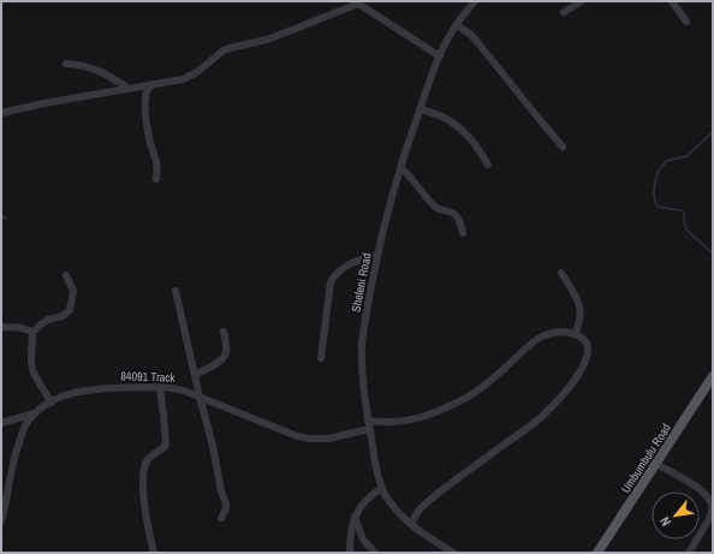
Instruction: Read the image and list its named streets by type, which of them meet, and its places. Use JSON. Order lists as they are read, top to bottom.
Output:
{
  "streets": {
    "main road": ["Umbumbulu Road"],
    "street": ["Sheleni Road", "84091 Track"]
  },
  "crossings": [
    ["Sheleni Road", "84091 Track"]
  ],
  "north": "bottom left"
}
